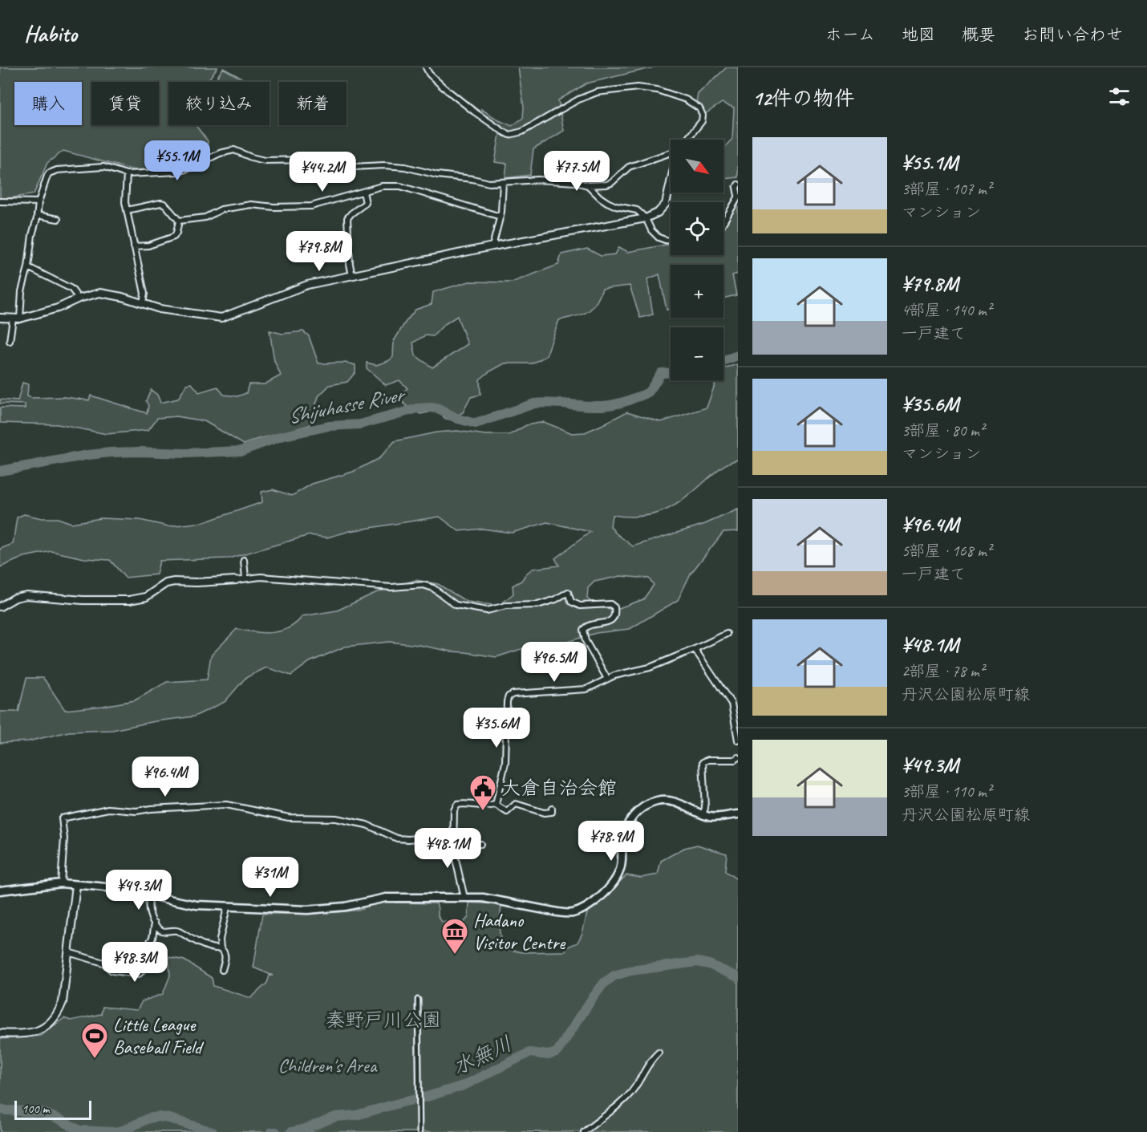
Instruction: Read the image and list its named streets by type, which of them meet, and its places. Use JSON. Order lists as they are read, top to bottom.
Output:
{
  "water": ["Shijuhasse River", "水無川"],
  "parks": ["秦野戸川公園", "Children's Area"],
  "places": {
    "public building": ["大倉自治会館"],
    "museum": ["Hadano Visitor Centre"],
    "sports": ["Little League Baseball Field"]
  },
  "scale_bar": "100 m",
  "north": "bottom right",
  "page": {
    "header": "Habito",
    "nav": [
      "ホーム",
      "地図",
      "概要",
      "お問い合わせ"
    ],
    "heading": "12件の物件",
    "chip": [
      "購入",
      "賃貸",
      "絞り込み",
      "新着"
    ],
    "list": [
      {
        "name": "¥55.1M",
        "note": "3部屋 · 107 m² · マンション"
      },
      {
        "name": "¥79.8M",
        "note": "4部屋 · 140 m² · 一戸建て"
      },
      {
        "name": "¥35.6M",
        "note": "3部屋 · 80 m² · マンション"
      },
      {
        "name": "¥96.4M",
        "note": "5部屋 · 168 m² · 一戸建て"
      },
      {
        "name": "¥48.1M",
        "note": "2部屋 · 78 m² · 丹沢公園松原町線"
      },
      {
        "name": "¥49.3M",
        "note": "3部屋 · 110 m² · 丹沢公園松原町線"
      }
    ],
    "map_buttons": ["+", "−"],
    "price": [
      "¥55.1M",
      "¥77.5M",
      "¥44.2M",
      "¥79.8M",
      "¥96.5M",
      "¥35.6M",
      "¥96.4M",
      "¥78.9M",
      "¥48.1M",
      "¥31M",
      "¥49.3M",
      "¥98.3M"
    ],
    "scale": "100 m"
  }
}
